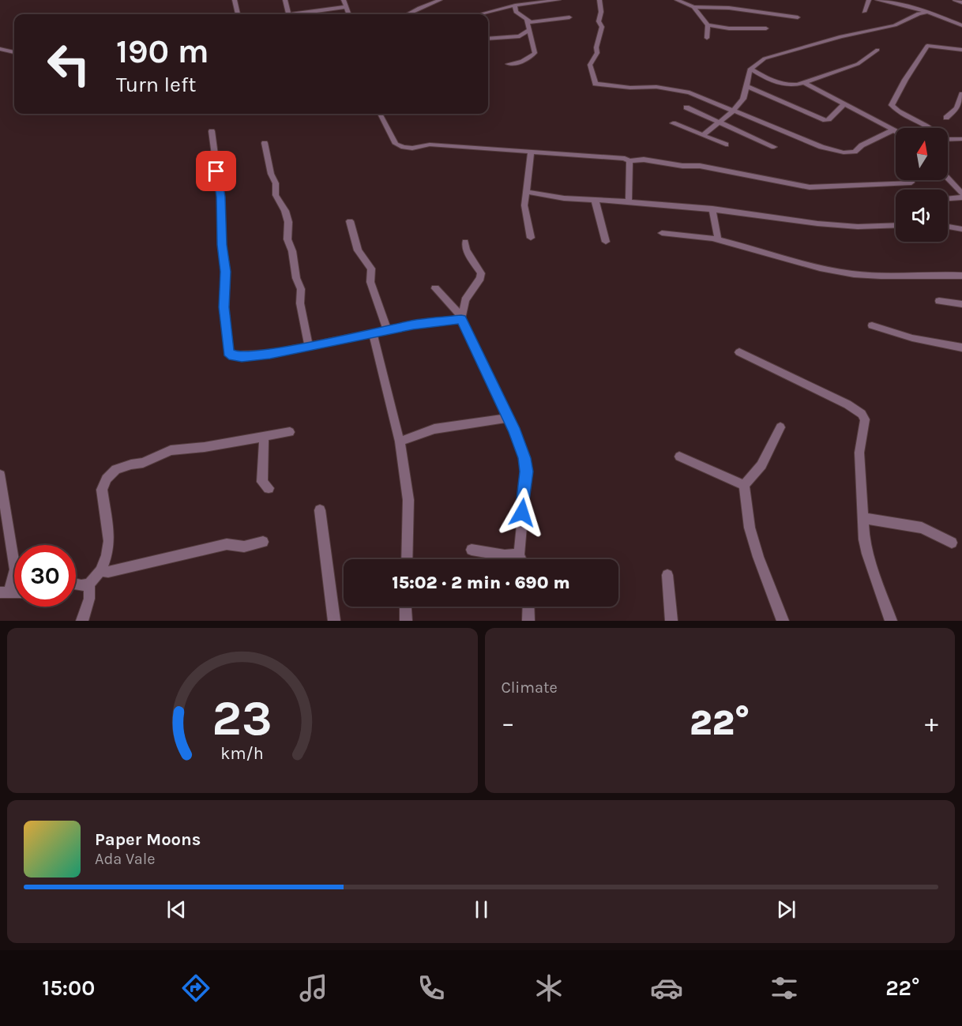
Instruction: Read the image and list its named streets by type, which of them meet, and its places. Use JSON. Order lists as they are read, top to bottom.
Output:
{
  "north": "top",
  "page": {
    "turn": ["190 m", "Turn left"],
    "limit": "30",
    "trip": "15:02 · 2 min · 690 m",
    "tile": "Climate",
    "heat": ["−", "22°", "+"],
    "song": ["Paper Moons", "Ada Vale"],
    "tabs": ["15:00", "22°"],
    "gauge": ["23", "km/h"]
  }
}
